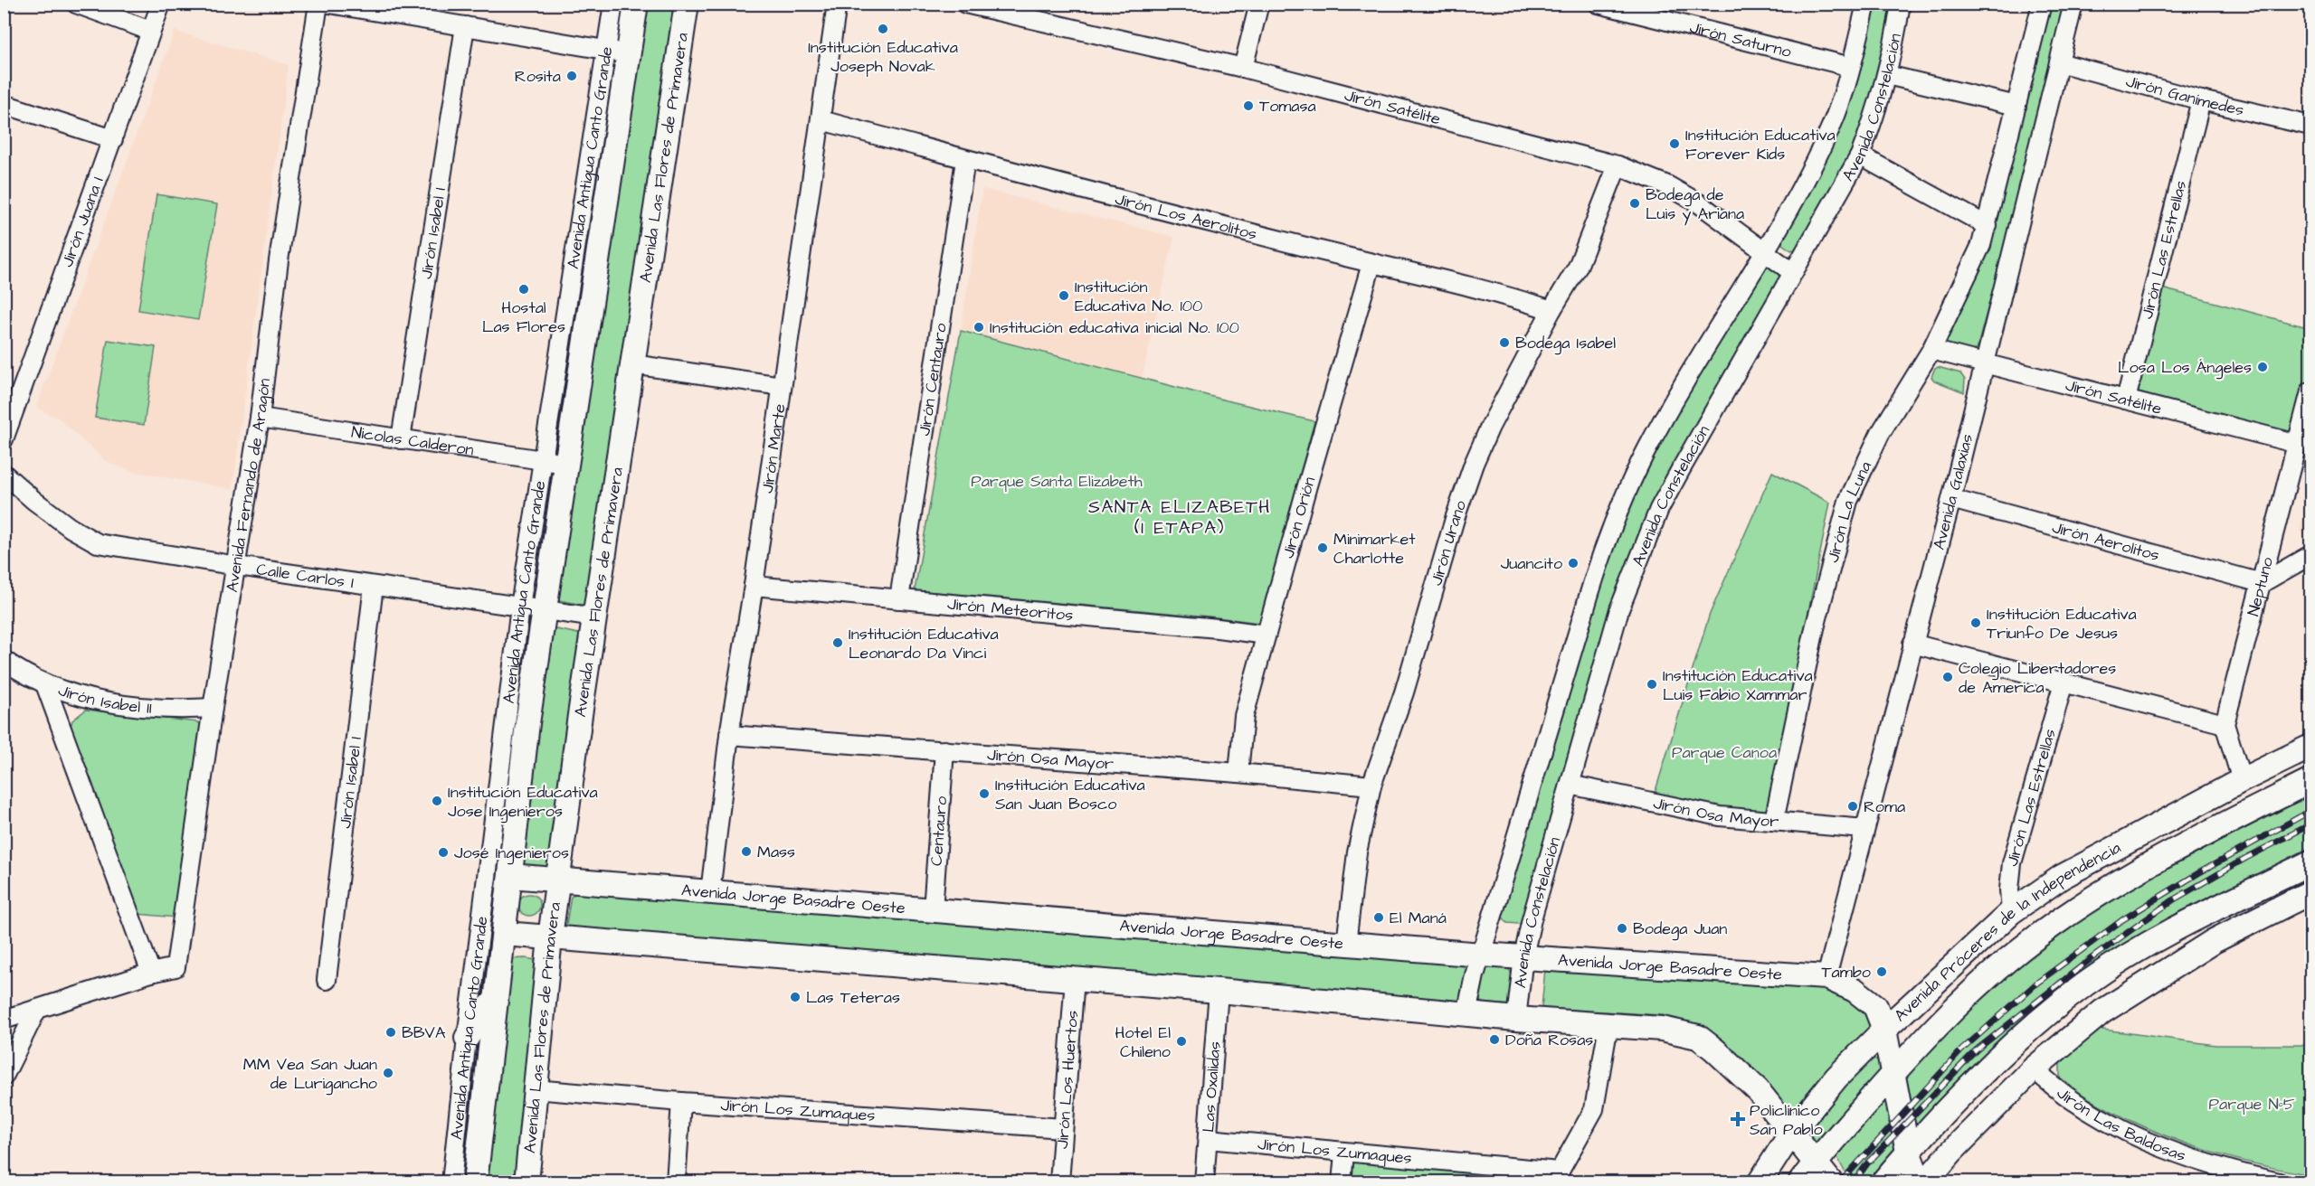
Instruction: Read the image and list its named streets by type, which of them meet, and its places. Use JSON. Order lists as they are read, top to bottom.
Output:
{
  "streets": {
    "main road": ["Avenida Las Flores de Primavera", "Avenida Jorge Basadre Oeste", "Avenida Próceres de la Independencia"],
    "street": [
      "Jirón Saturno",
      "Jirón Ganímedes",
      "Jirón Satélite",
      "Avenida Constelación",
      "Avenida Antigua Canto Grande",
      "Jirón Los Aerolitos",
      "Jirón Juana I",
      "Jirón Isabel I",
      "Jirón Las Estrellas",
      "Jirón Centauro",
      "Nicolas Calderon",
      "Jirón Marte",
      "Avenida Fernando de Aragón",
      "Avenida Galaxias",
      "Jirón La Luna",
      "Jirón Orión",
      "Jirón Aerolitos",
      "Jirón Urano",
      "Calle Carlos I",
      "Neptuno",
      "Jirón Meteoritos",
      "Jirón Isabel II",
      "Jirón Osa Mayor",
      "Centauro",
      "Jirón Los Huertos",
      "Las Oxalidas",
      "Jirón Los Zumaques",
      "Jirón Las Baldosas"
    ]
  },
  "crossings": [
    ["Jirón Saturno", "Avenida Constelación"],
    ["Jirón Ganímedes", "Jirón Las Estrellas"],
    ["Jirón Ganímedes", "Avenida Galaxias"],
    ["Jirón Satélite", "Avenida Constelación"],
    ["Jirón Satélite", "Jirón Las Estrellas"],
    ["Jirón Satélite", "Avenida Galaxias"],
    ["Jirón Satélite", "Jirón La Luna"],
    ["Jirón Satélite", "Jirón Urano"],
    ["Jirón Satélite", "Neptuno"],
    ["Avenida Constelación", "Jirón Osa Mayor"],
    ["Avenida Constelación", "Avenida Jorge Basadre Oeste"],
    ["Avenida Antigua Canto Grande", "Nicolas Calderon"],
    ["Avenida Antigua Canto Grande", "Calle Carlos I"],
    ["Avenida Las Flores de Primavera", "Calle Carlos I"],
    ["Avenida Las Flores de Primavera", "Avenida Jorge Basadre Oeste"],
    ["Avenida Las Flores de Primavera", "Jirón Los Zumaques"],
    ["Jirón Los Aerolitos", "Jirón Centauro"],
    ["Jirón Los Aerolitos", "Jirón Marte"],
    ["Jirón Los Aerolitos", "Jirón Orión"],
    ["Jirón Los Aerolitos", "Jirón Urano"],
    ["Jirón Isabel I", "Nicolas Calderon"],
    ["Jirón Isabel I", "Calle Carlos I"],
    ["Jirón Las Estrellas", "Avenida Próceres de la Independencia"],
    ["Jirón Centauro", "Jirón Meteoritos"],
    ["Nicolas Calderon", "Avenida Fernando de Aragón"],
    ["Jirón Marte", "Jirón Meteoritos"],
    ["Jirón Marte", "Jirón Osa Mayor"],
    ["Jirón Marte", "Avenida Jorge Basadre Oeste"],
    ["Avenida Fernando de Aragón", "Calle Carlos I"],
    ["Avenida Fernando de Aragón", "Jirón Isabel II"],
    ["Avenida Galaxias", "Jirón Aerolitos"],
    ["Avenida Galaxias", "Jirón Osa Mayor"],
    ["Avenida Galaxias", "Avenida Jorge Basadre Oeste"],
    ["Jirón La Luna", "Jirón Osa Mayor"],
    ["Jirón Orión", "Jirón Meteoritos"],
    ["Jirón Orión", "Jirón Osa Mayor"],
    ["Jirón Aerolitos", "Neptuno"],
    ["Jirón Urano", "Jirón Osa Mayor"],
    ["Jirón Urano", "Avenida Jorge Basadre Oeste"],
    ["Jirón Osa Mayor", "Centauro"],
    ["Centauro", "Avenida Jorge Basadre Oeste"],
    ["Avenida Jorge Basadre Oeste", "Avenida Próceres de la Independencia"],
    ["Jirón Los Huertos", "Jirón Los Zumaques"],
    ["Las Oxalidas", "Jirón Los Zumaques"]
  ],
  "districts": ["SANTA ELIZABETH (I ETAPA)"],
  "parks": ["Parque Santa Elizabeth", "Parque Canoa", "Parque Nº5"],
  "places": {
    "other": [
      "Institución Educativa Joseph Novak",
      "Rosita",
      "Tomasa",
      "Institución Educativa Forever Kids",
      "Bodega de Luis y Ariana",
      "Hostal Las Flores",
      "Institución Educativa No. 100",
      "Institución educativa inicial No. 100",
      "Bodega Isabel",
      "Losa Los Ángeles",
      "Minimarket Charlotte",
      "Juancito",
      "Institución Educativa Triunfo De Jesus",
      "Institución Educativa Leonardo Da Vinci",
      "Colegio Libertadores de America",
      "Institución Educativa Luis Fabio Xammar",
      "Institución Educativa San Juan Bosco",
      "Institución Educativa Jose Ingenieros",
      "Roma",
      "Mass",
      "José Ingenieros",
      "El Maná",
      "Bodega Juan",
      "Tambo",
      "Las Teteras",
      "BBVA",
      "Doña Rosas",
      "Hotel El Chileno",
      "MM Vea San Juan de Lurigancho"
    ],
    "health": ["Policlínico San Pablo"]
  }
}
